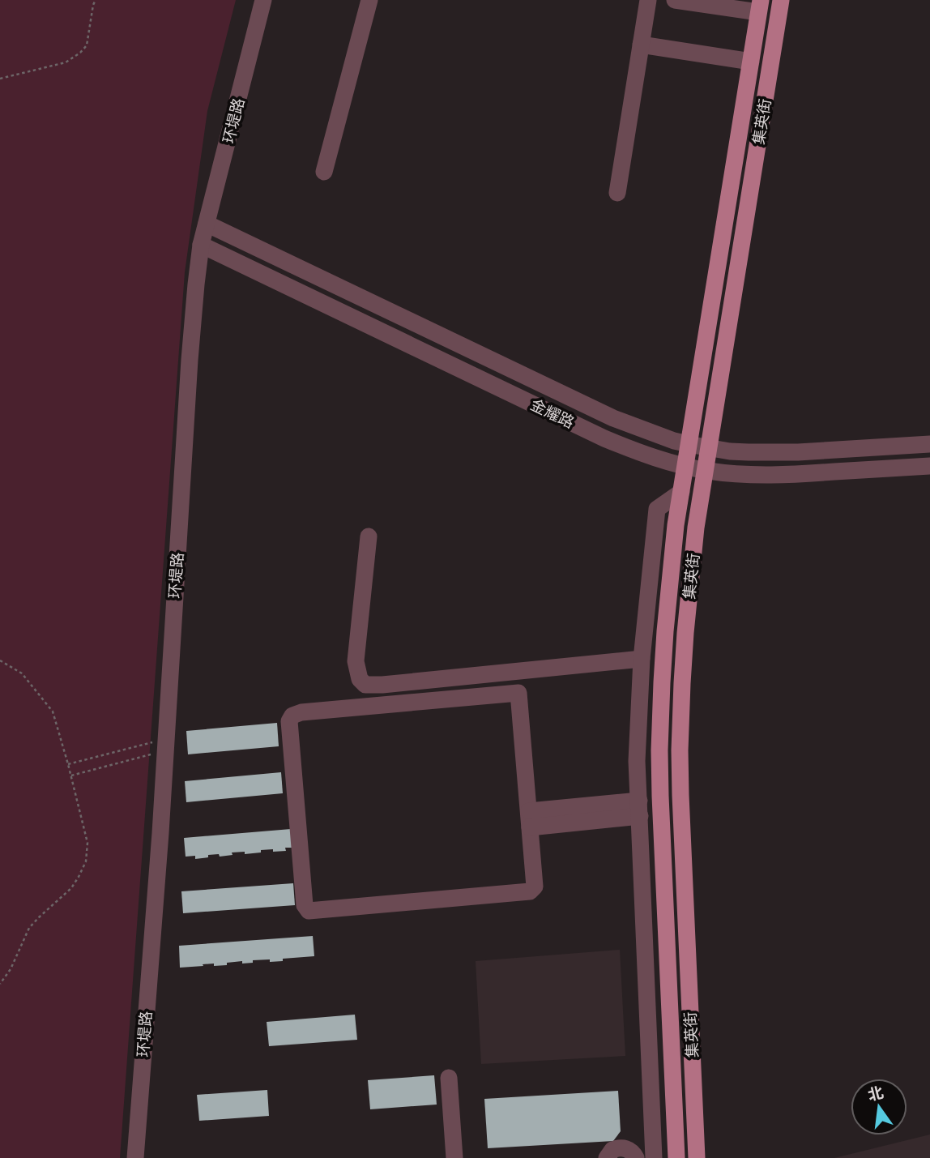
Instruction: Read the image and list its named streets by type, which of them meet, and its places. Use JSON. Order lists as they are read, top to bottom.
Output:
{
  "streets": {
    "main road": ["集英街"],
    "street": ["环堤路", "金耀路"]
  },
  "crossings": [
    ["环堤路", "金耀路"],
    ["集英街", "金耀路"]
  ],
  "north": "top"
}
